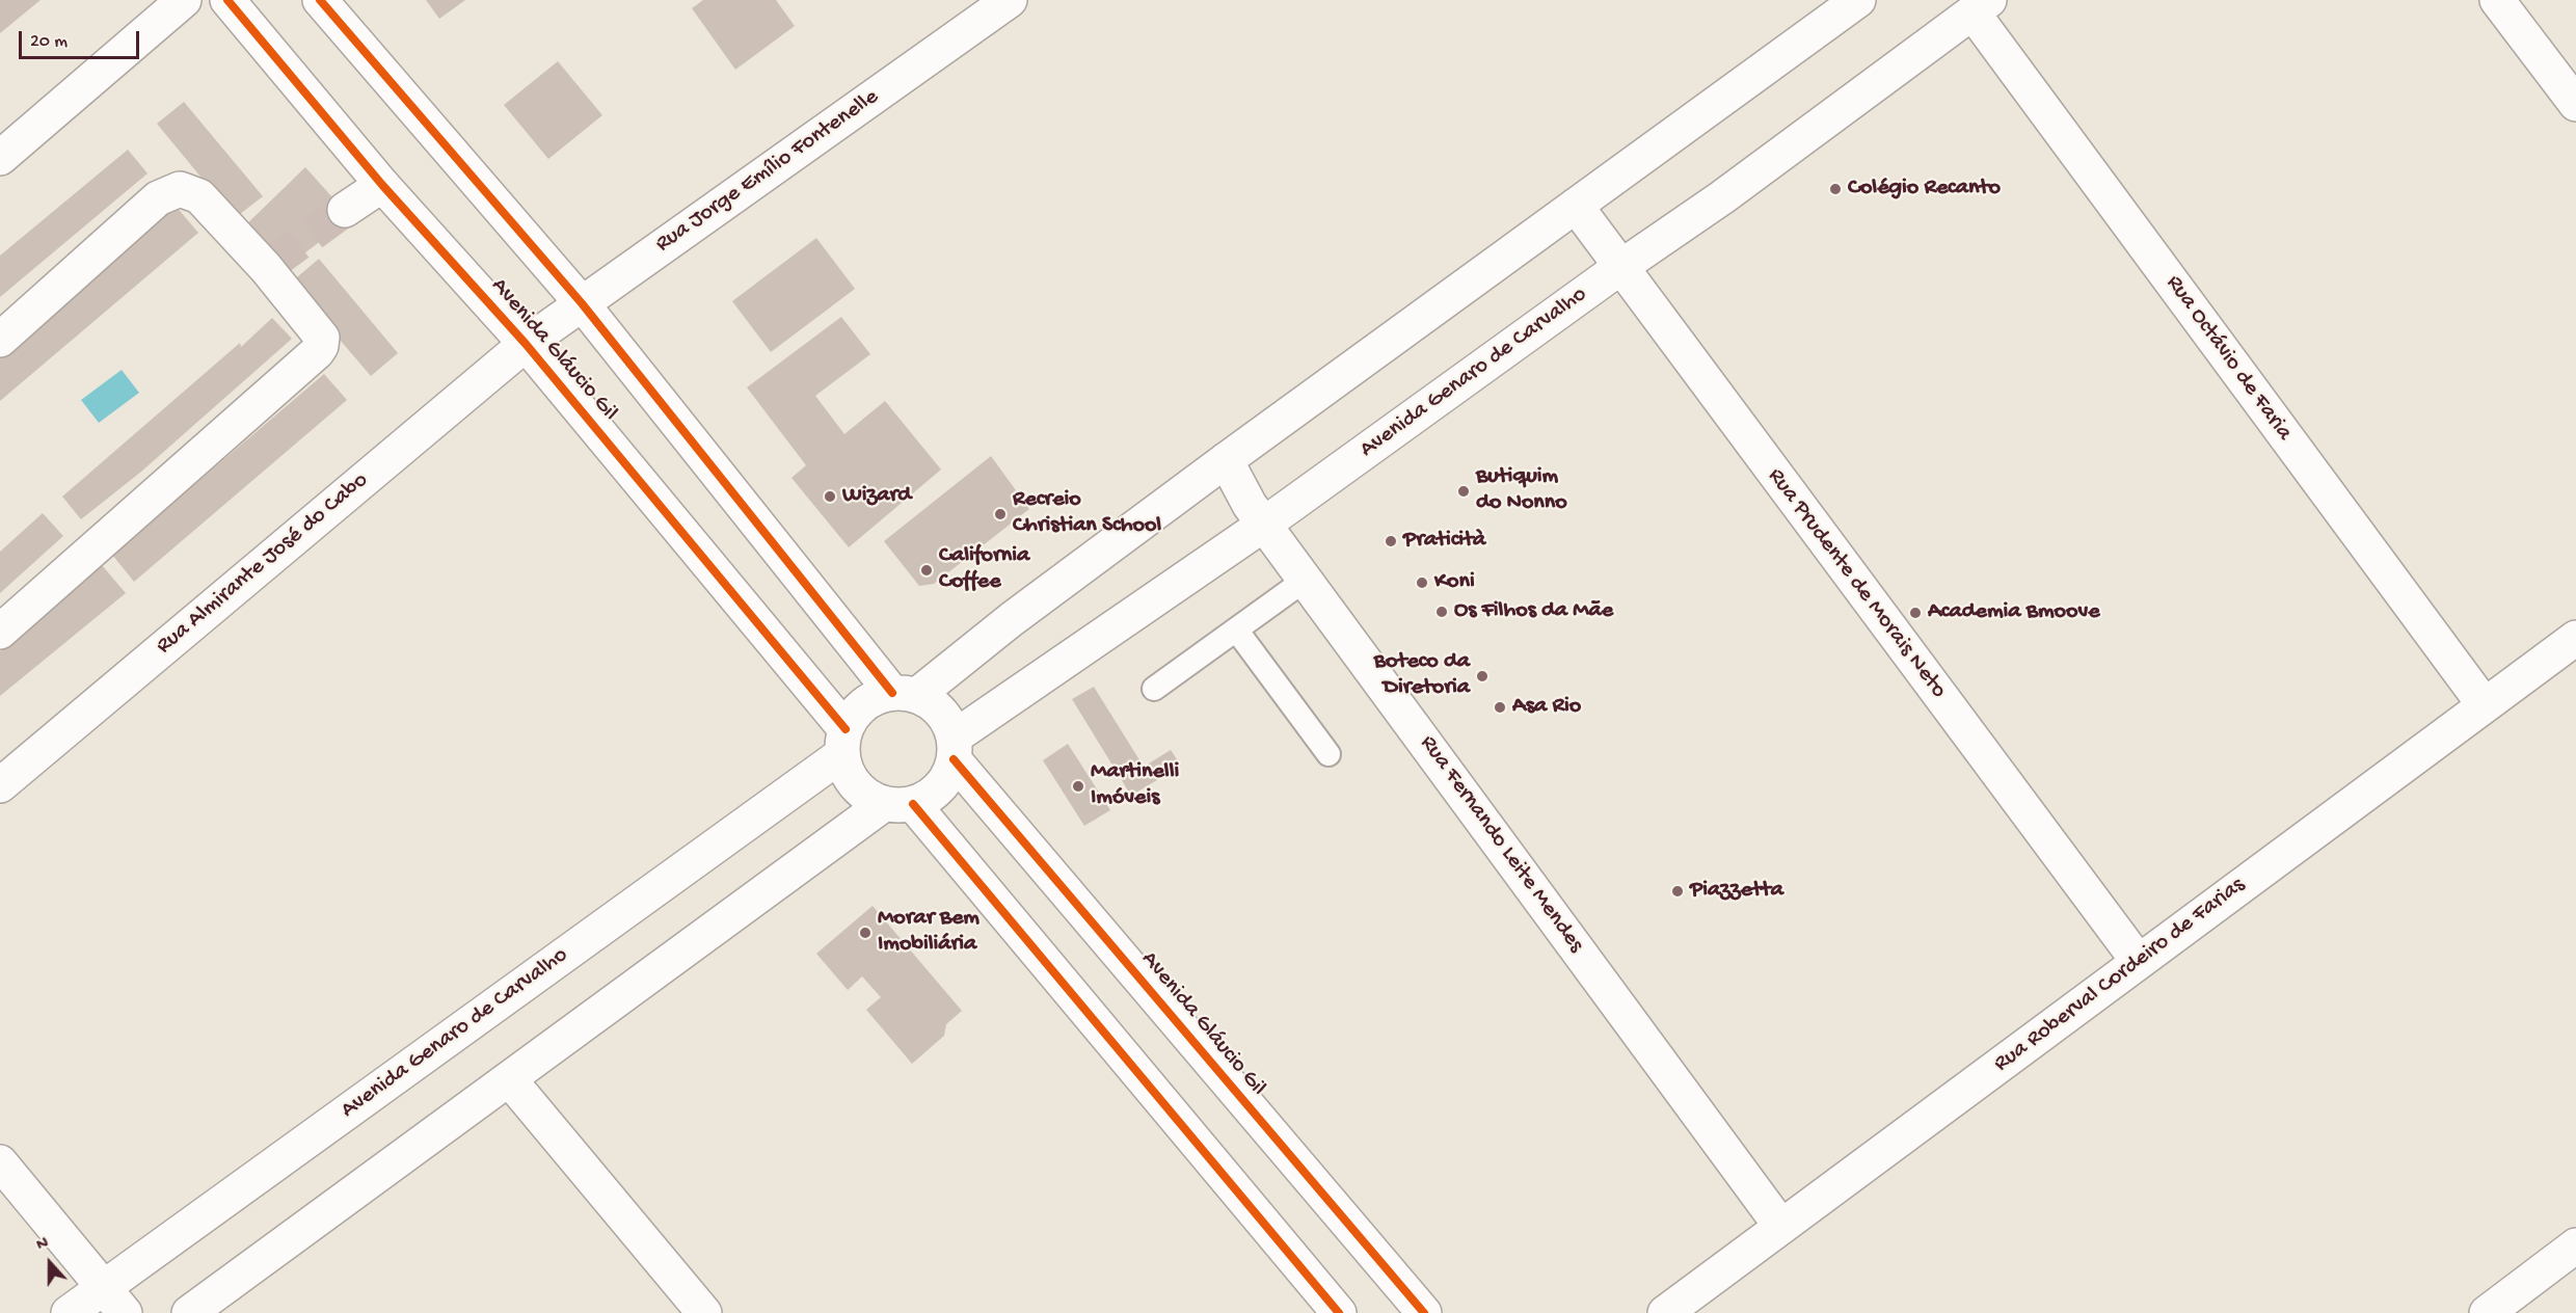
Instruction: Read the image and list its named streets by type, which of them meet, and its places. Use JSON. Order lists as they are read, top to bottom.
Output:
{
  "streets": {
    "street": [
      "Rua Jorge Emílio Fontenelle",
      "Avenida Gláucio Gil",
      "Rua Octávio de Faria",
      "Avenida Genaro de Carvalho",
      "Rua Almirante José do Cabo",
      "Rua Prudente de Morais Neto",
      "Rua Fernando Leite Mendes",
      "Rua Roberval Cordeiro de Farias"
    ]
  },
  "crossings": [
    ["Rua Jorge Emílio Fontenelle", "Avenida Gláucio Gil"],
    ["Rua Jorge Emílio Fontenelle", "Rua Almirante José do Cabo"],
    ["Avenida Gláucio Gil", "Avenida Genaro de Carvalho"],
    ["Avenida Gláucio Gil", "Rua Almirante José do Cabo"],
    ["Rua Octávio de Faria", "Avenida Genaro de Carvalho"],
    ["Rua Octávio de Faria", "Rua Roberval Cordeiro de Farias"],
    ["Avenida Genaro de Carvalho", "Rua Prudente de Morais Neto"],
    ["Avenida Genaro de Carvalho", "Rua Fernando Leite Mendes"],
    ["Rua Prudente de Morais Neto", "Rua Roberval Cordeiro de Farias"],
    ["Rua Fernando Leite Mendes", "Rua Roberval Cordeiro de Farias"]
  ],
  "places": [
    "Colégio Recanto",
    "Butiquim do Nonno",
    "Wizard",
    "Recreio Christian School",
    "Praticità",
    "California Coffee",
    "Koni",
    "Os Filhos da Mãe",
    "Academia Bmoove",
    "Boteco da Diretoria",
    "Asa Rio",
    "Martinelli Imóveis",
    "Piazzetta",
    "Morar Bem Imobiliária"
  ],
  "scale_bar": "20 m",
  "north": "top"
}
